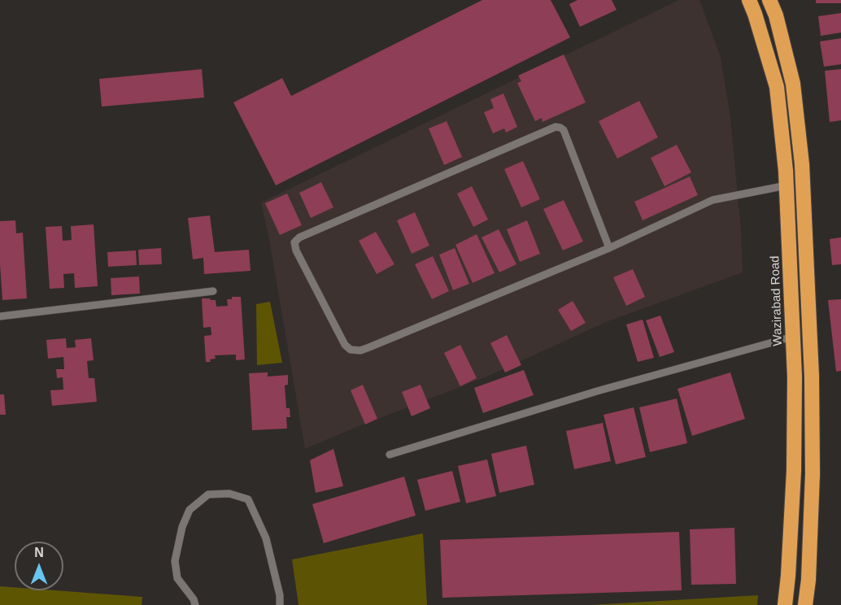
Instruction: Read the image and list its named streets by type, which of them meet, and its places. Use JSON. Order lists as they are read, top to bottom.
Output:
{
  "streets": {
    "highway": ["Wazirabad Road"]
  },
  "north": "top"
}
